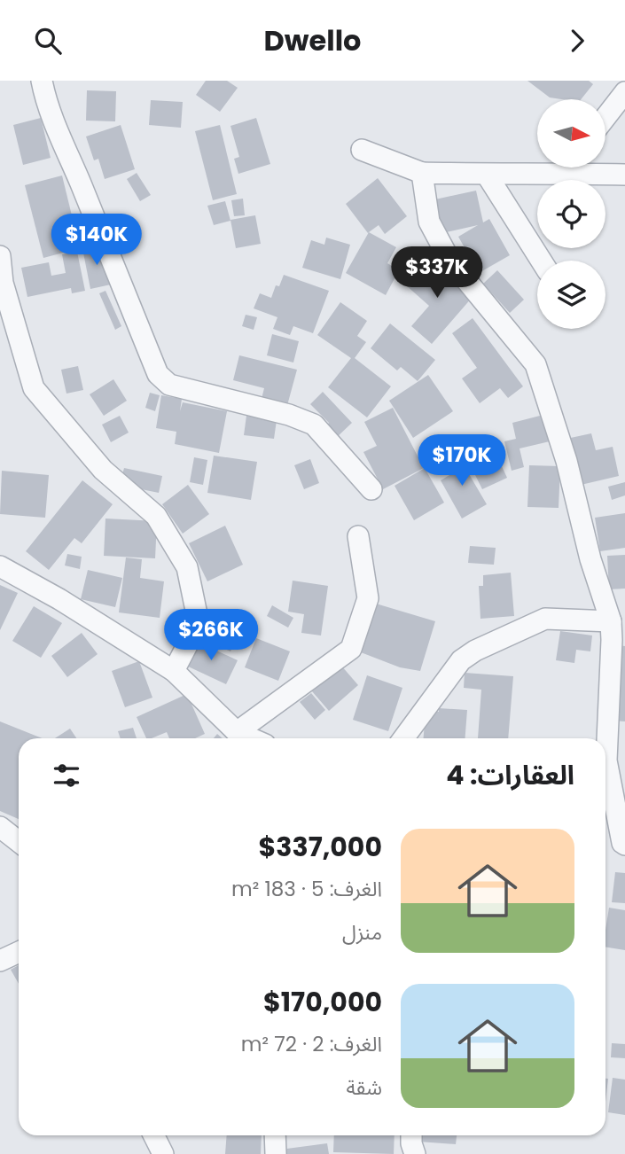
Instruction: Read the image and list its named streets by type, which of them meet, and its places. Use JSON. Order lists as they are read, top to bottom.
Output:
{
  "north": "right",
  "page": {
    "header": "Dwello",
    "price": [
      "$140K",
      "$337K",
      "$170K",
      "$266K"
    ],
    "heading": "العقارات: 4",
    "list": [
      {
        "name": "$337,000",
        "note": "الغرف: 5 · 183 m² · منزل"
      },
      {
        "name": "$170,000",
        "note": "الغرف: 2 · 72 m² · شقة"
      }
    ]
  }
}
